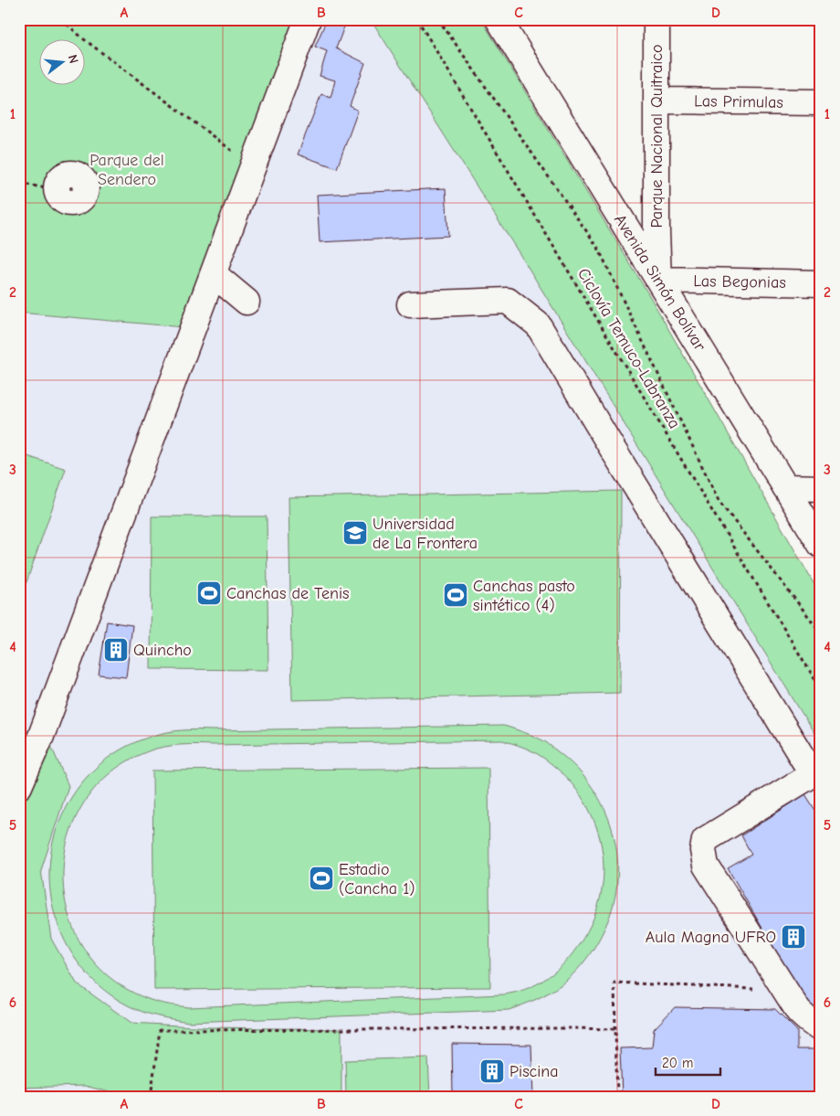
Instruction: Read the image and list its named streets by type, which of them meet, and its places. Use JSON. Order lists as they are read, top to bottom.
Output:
{
  "streets": {
    "street": [
      "Las Primulas",
      "Parque Nacional Quitraico",
      "Las Begonias",
      "Avenida Simón Bolívar"
    ],
    "path": ["Ciclovía Temuco-Labranza"]
  },
  "crossings": [
    ["Las Primulas", "Parque Nacional Quitraico"],
    ["Parque Nacional Quitraico", "Las Begonias"],
    ["Parque Nacional Quitraico", "Avenida Simón Bolívar"],
    ["Las Begonias", "Avenida Simón Bolívar"]
  ],
  "parks": ["Parque del Sendero"],
  "places": {
    "school or university": ["Universidad de La Frontera"],
    "sports": ["Canchas de Tenis", "Canchas pasto sintético (4)", "Estadio (Cancha 1)"],
    "building": ["Quincho", "Aula Magna UFRO", "Piscina"]
  },
  "scale_bar": "20 m",
  "north": "right",
  "grid": {
    "columns": [
      "A",
      "B",
      "C",
      "D"
    ],
    "rows": [
      "1",
      "2",
      "3",
      "4",
      "5",
      "6"
    ]
  }
}
